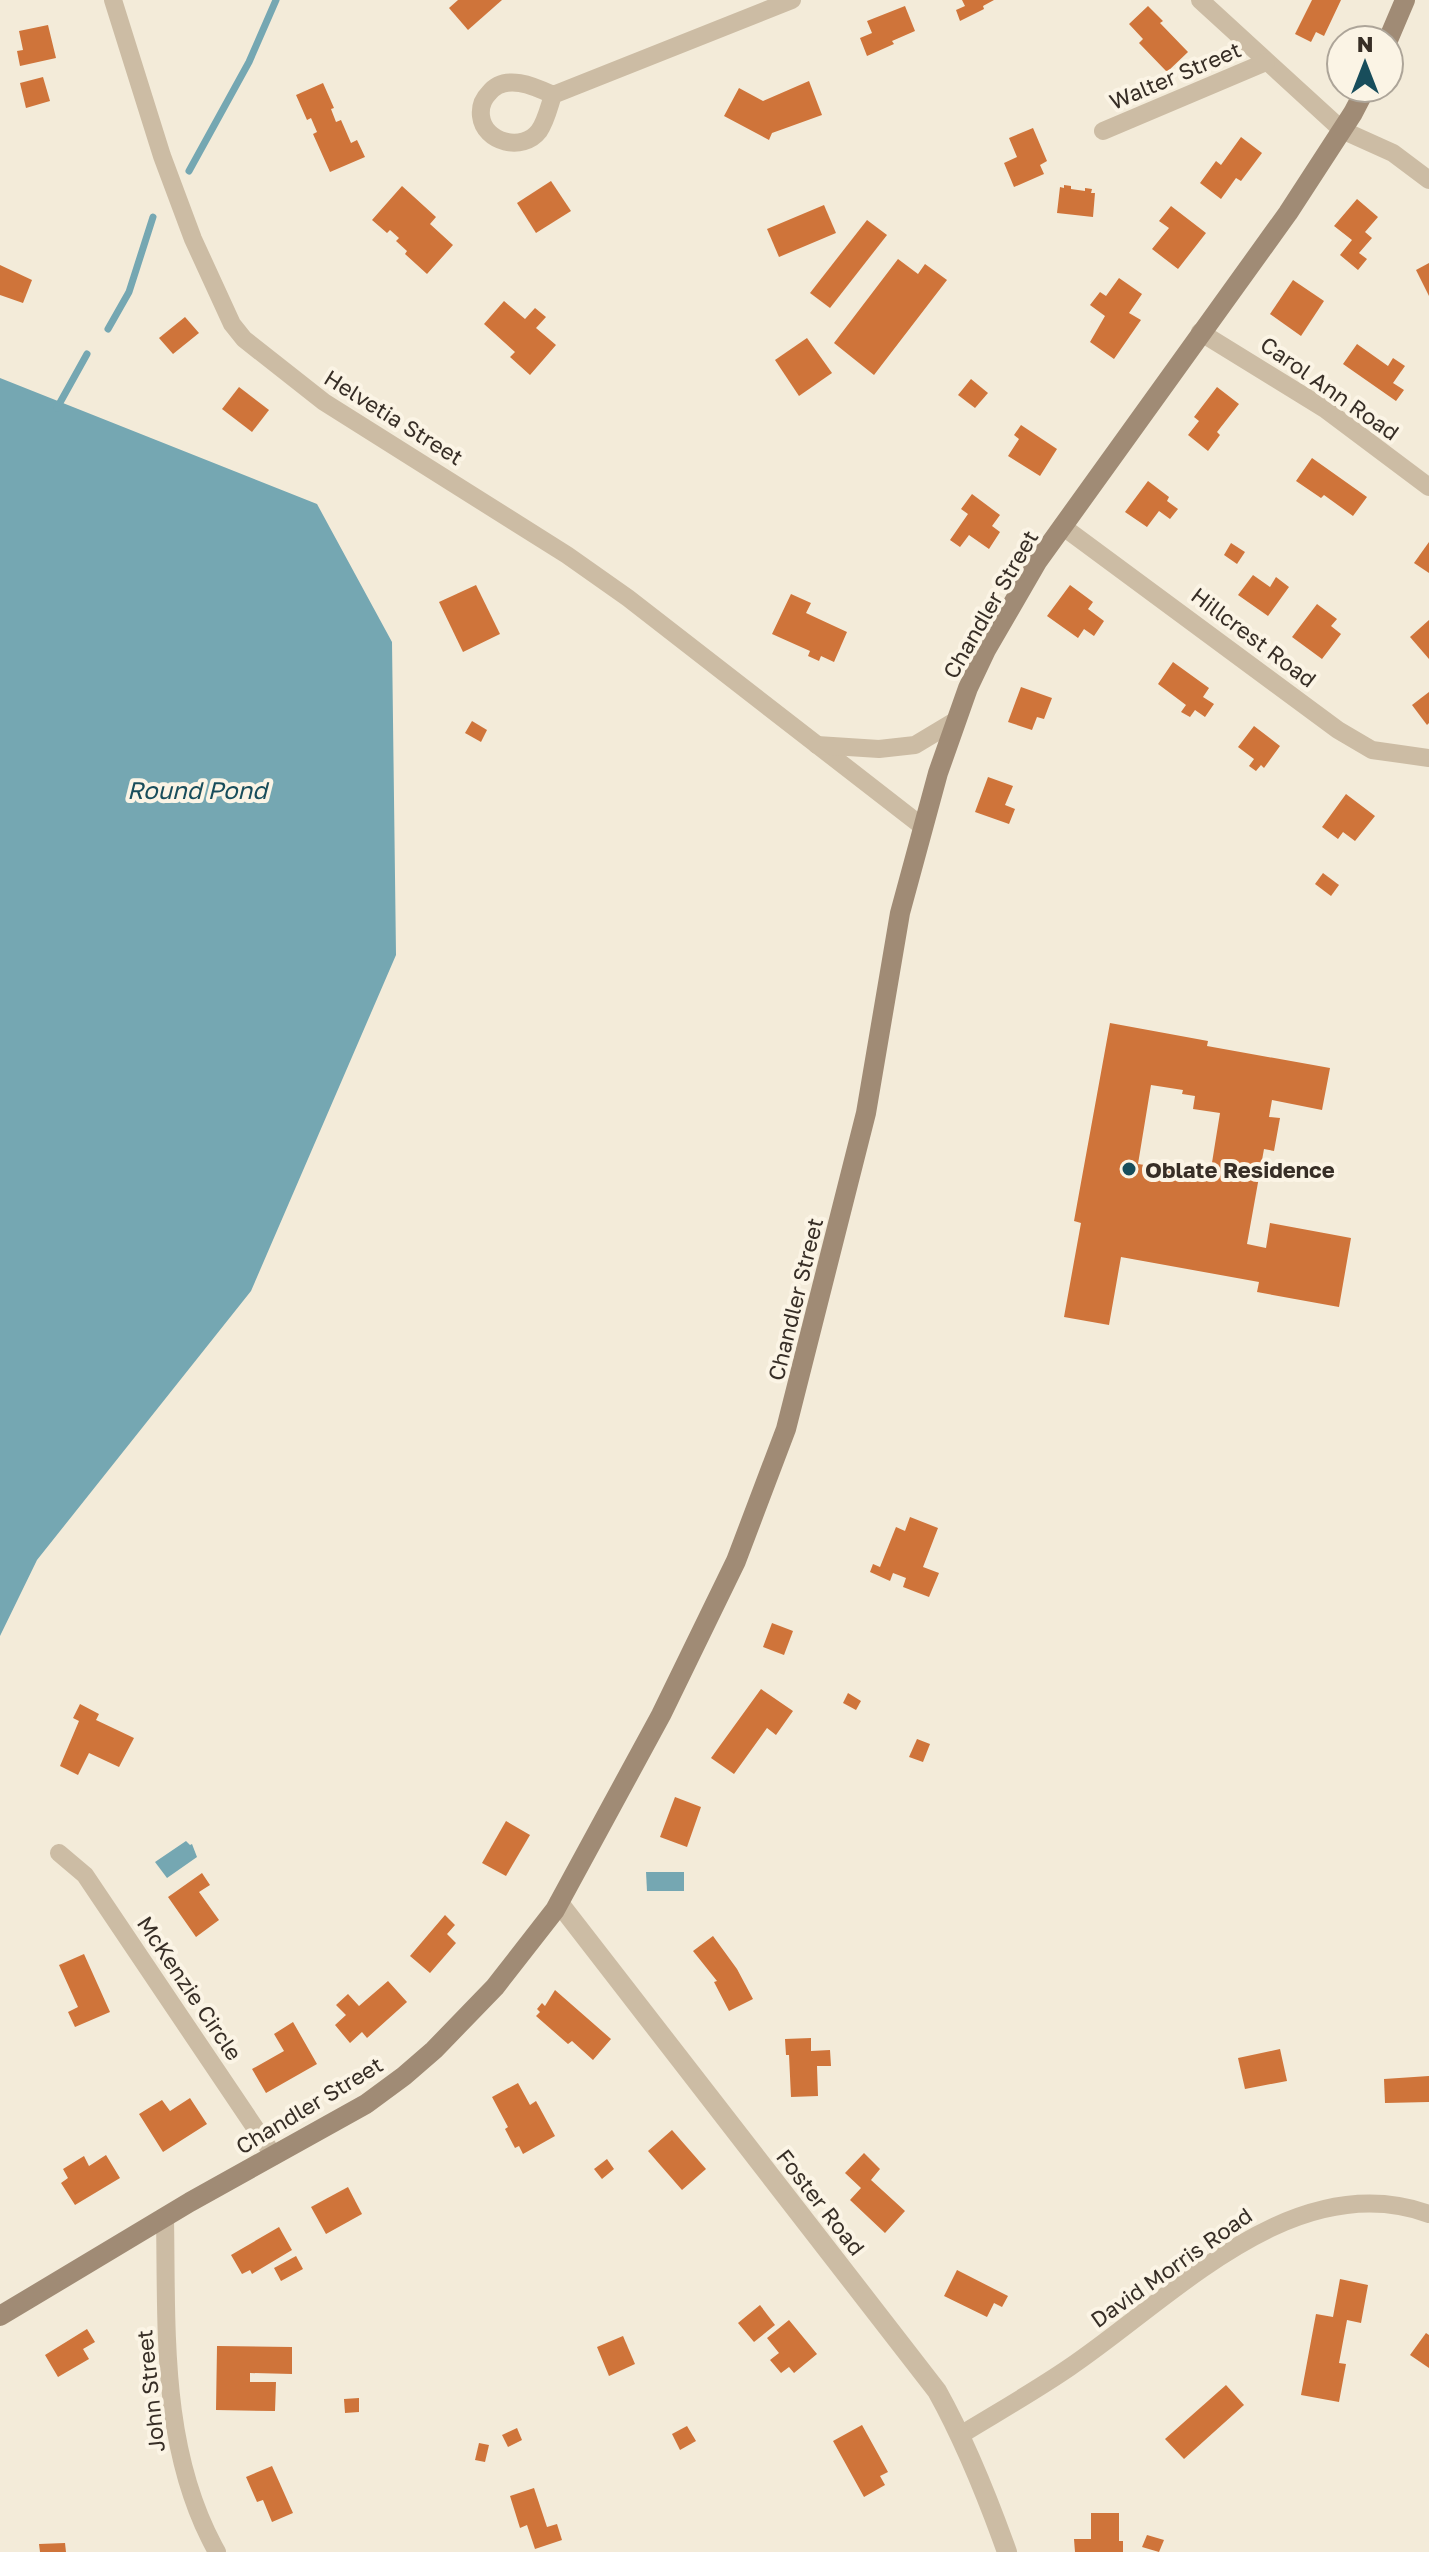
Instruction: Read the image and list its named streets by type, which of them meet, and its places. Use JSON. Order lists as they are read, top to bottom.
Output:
{
  "streets": {
    "main road": ["Chandler Street"],
    "street": [
      "Walter Street",
      "Carol Ann Road",
      "Helvetia Street",
      "Hillcrest Road",
      "McKenzie Circle",
      "Foster Road",
      "David Morris Road",
      "John Street"
    ]
  },
  "crossings": [
    ["Carol Ann Road", "Chandler Street"],
    ["Helvetia Street", "Chandler Street"],
    ["Chandler Street", "Hillcrest Road"],
    ["Chandler Street", "McKenzie Circle"],
    ["Chandler Street", "Foster Road"],
    ["Chandler Street", "John Street"],
    ["Foster Road", "David Morris Road"]
  ],
  "water": ["Round Pond"],
  "places": ["Oblate Residence"],
  "north": "top"
}
